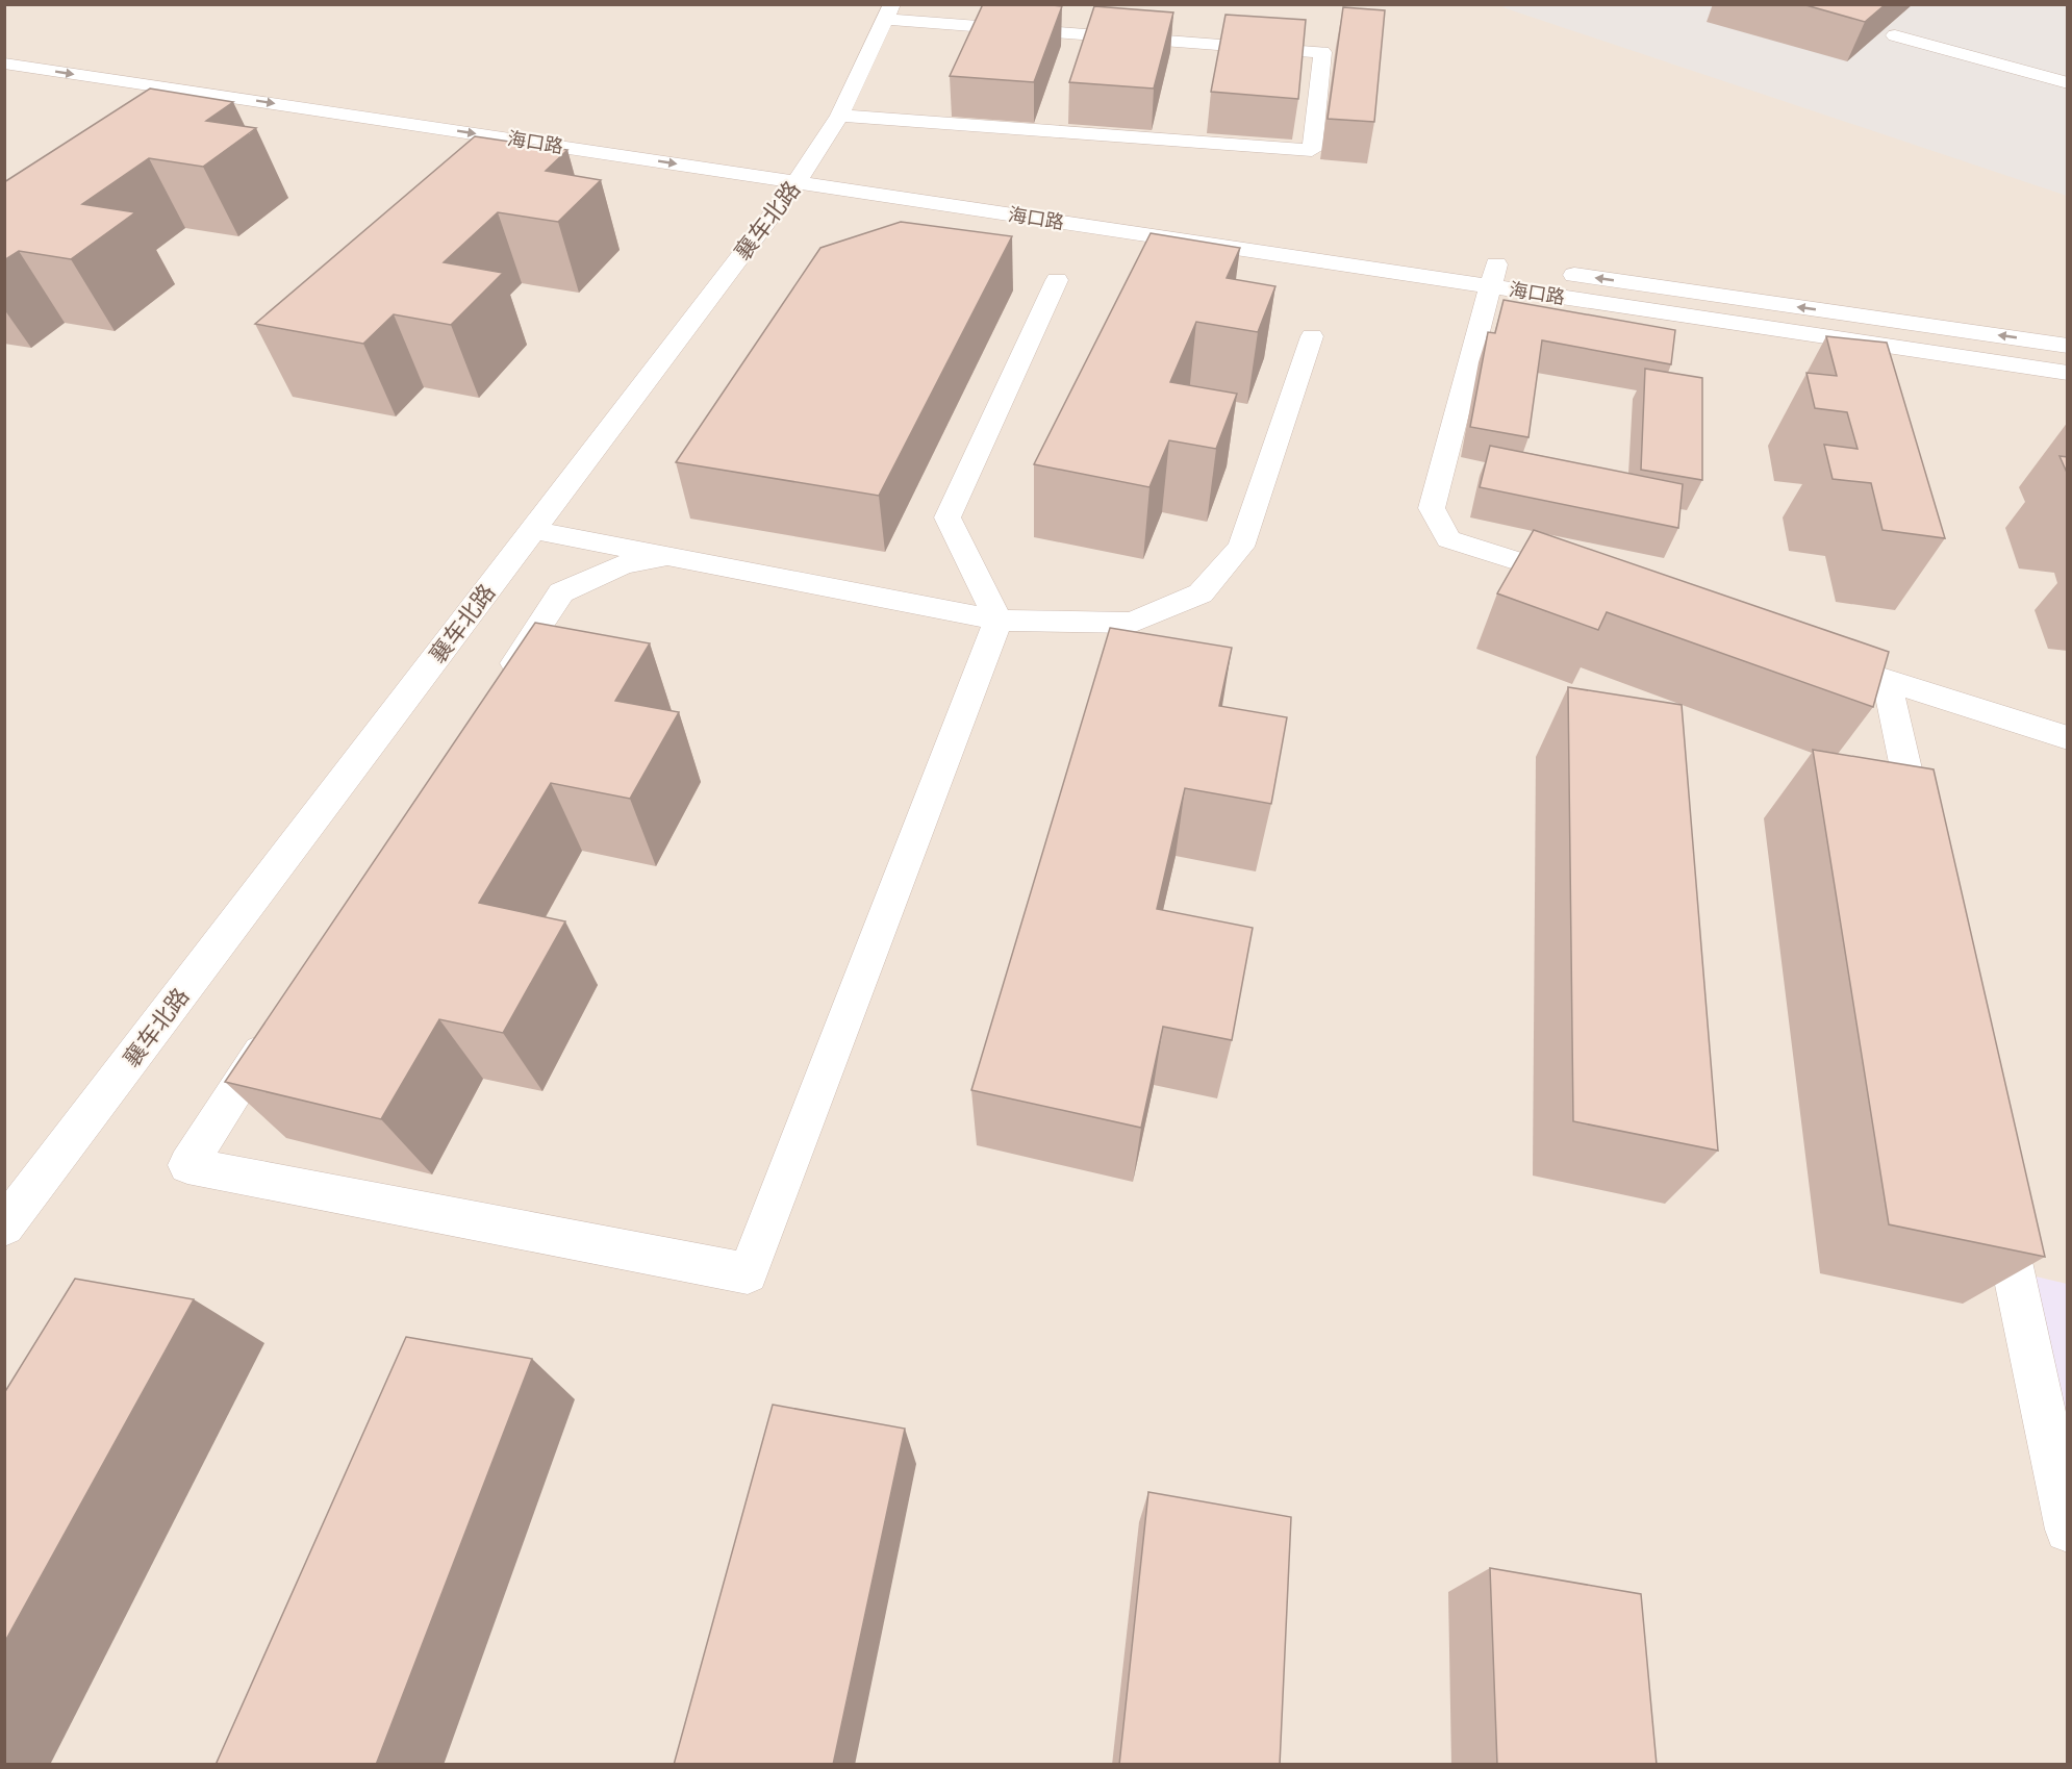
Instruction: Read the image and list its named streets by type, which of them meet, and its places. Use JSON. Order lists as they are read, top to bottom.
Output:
{
  "streets": {
    "street": ["海口路", "襄车北路"]
  },
  "crossings": [
    ["海口路", "襄车北路"]
  ]
}
